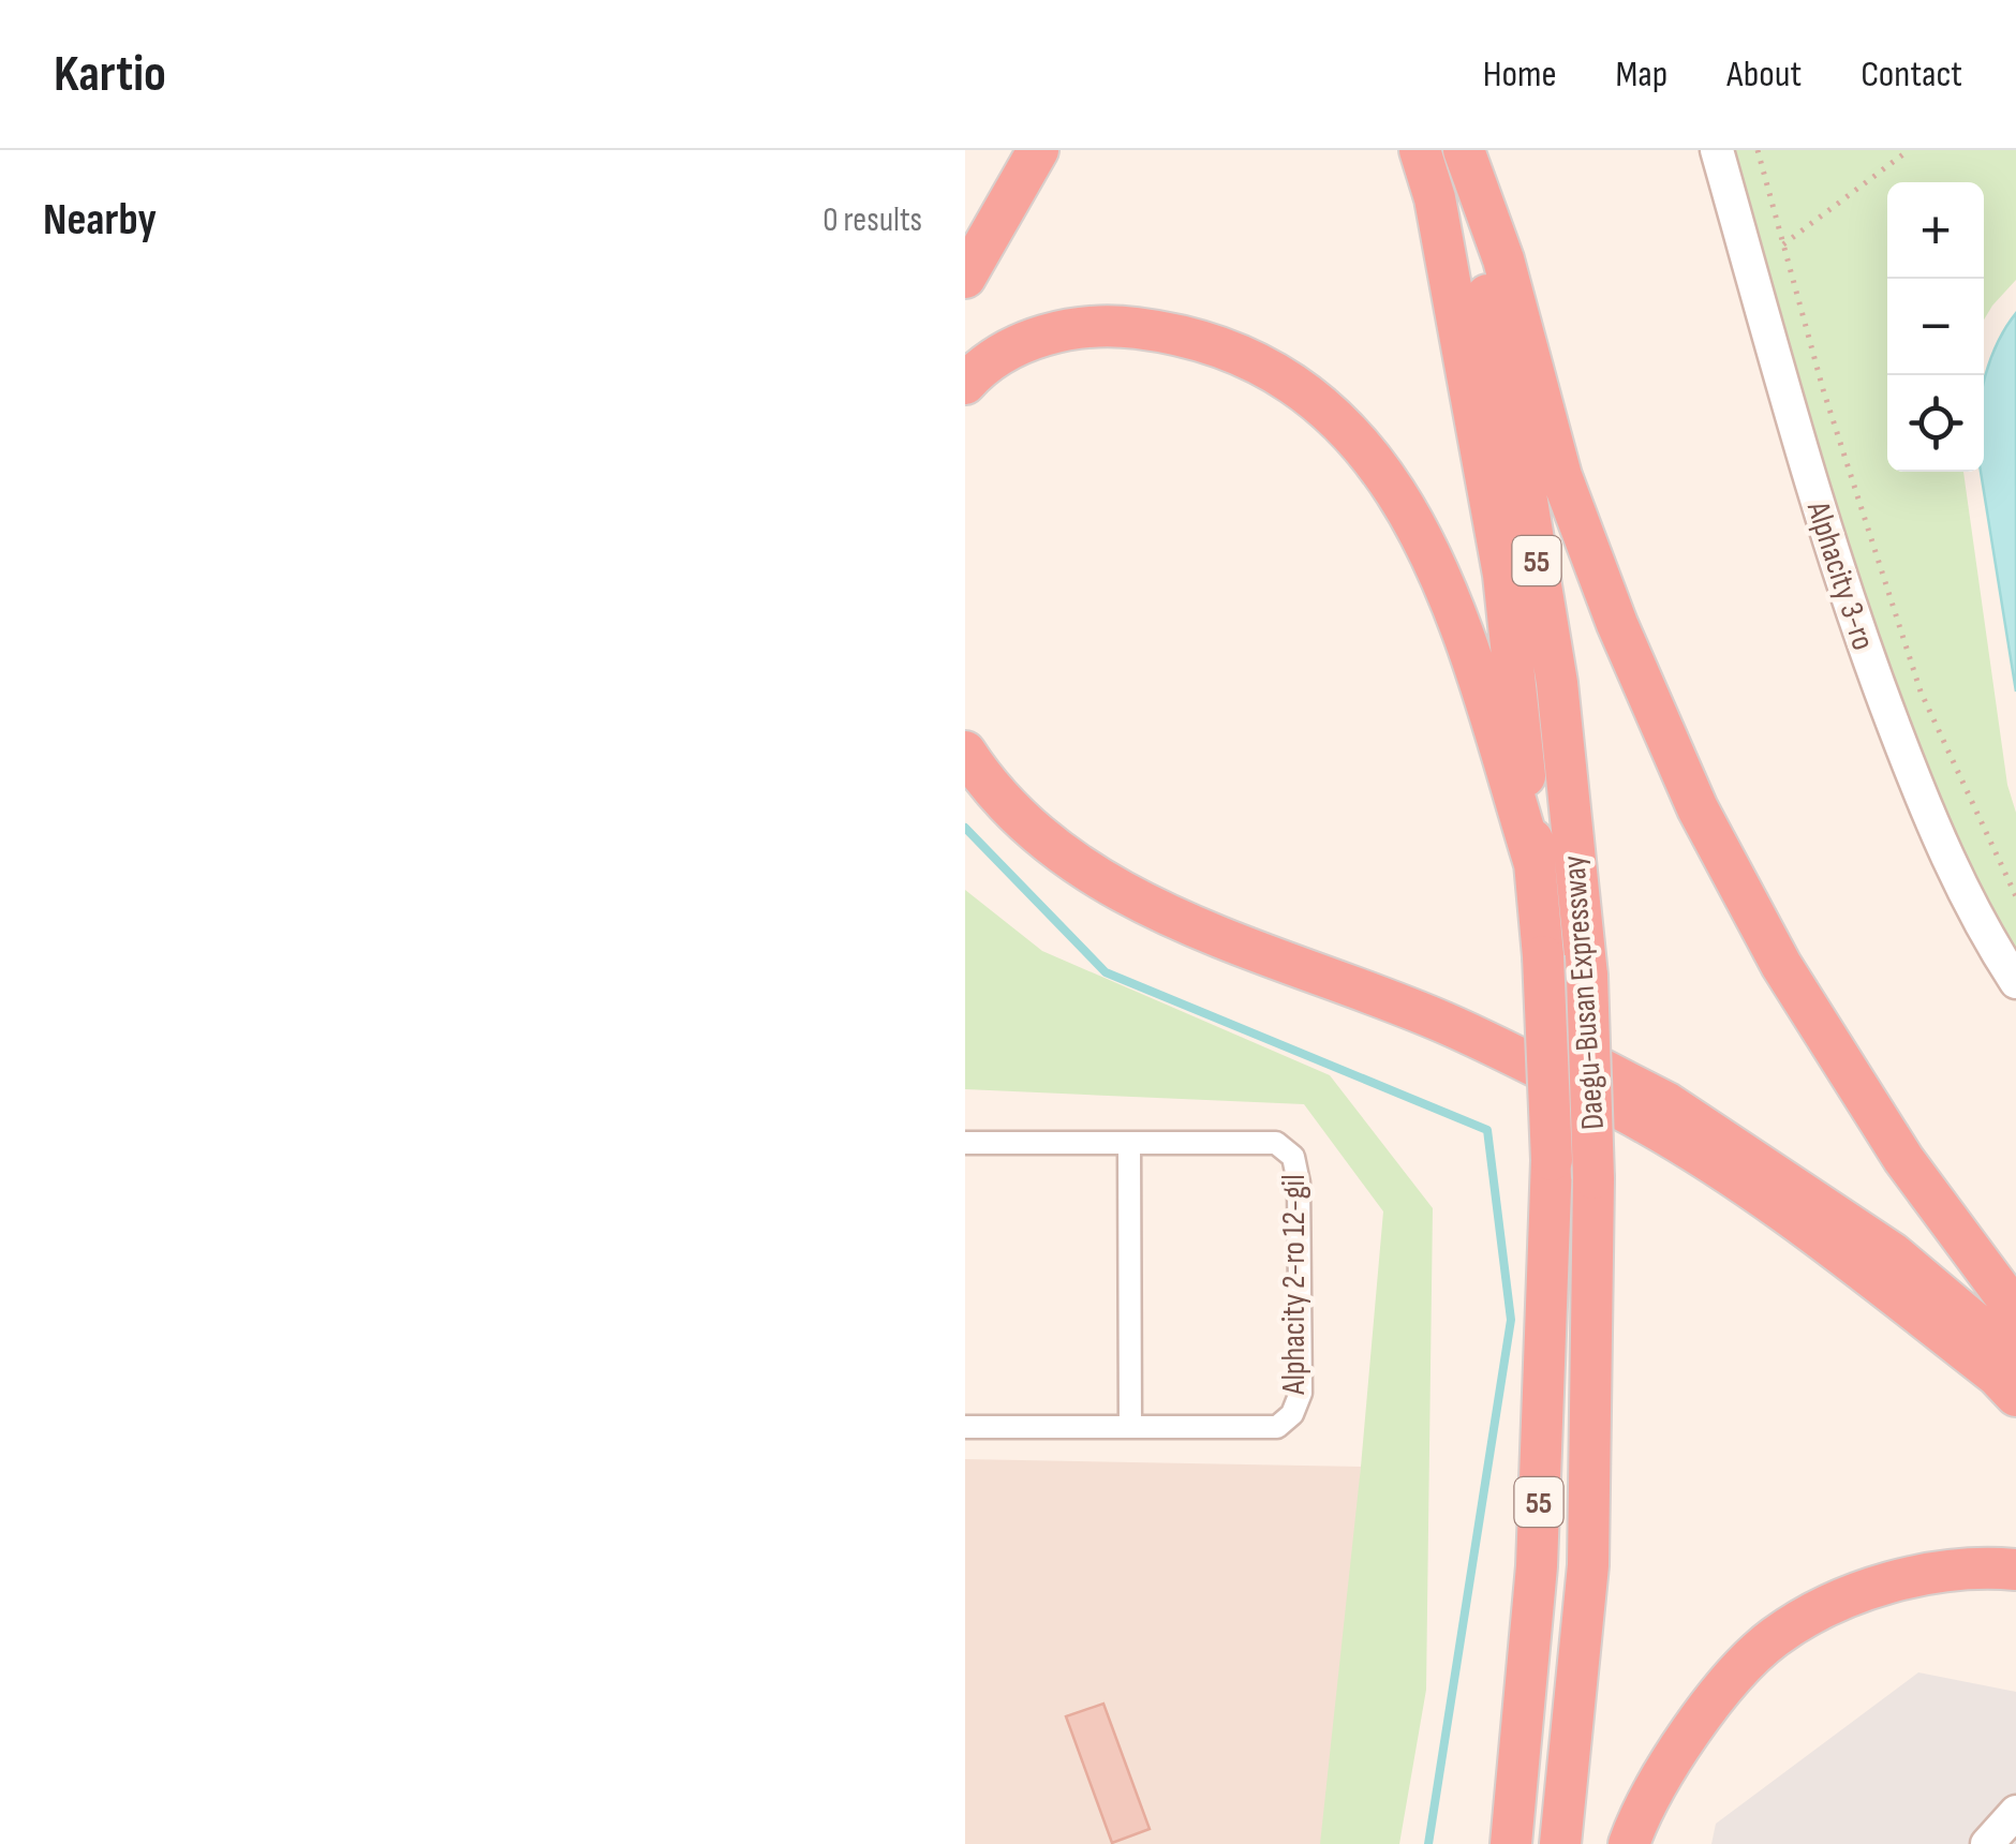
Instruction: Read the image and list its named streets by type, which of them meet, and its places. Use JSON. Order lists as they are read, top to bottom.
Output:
{
  "streets": {
    "highway": ["55", "Daegu-Busan Expressway"],
    "street": ["Alphacity 3-ro", "Alphacity 2-ro 12-gil"]
  },
  "page": {
    "header": "Kartio",
    "nav": [
      "Home",
      "Map",
      "About",
      "Contact"
    ],
    "heading": ["Nearby", "0 results"],
    "map_buttons": ["+", "−"]
  }
}
